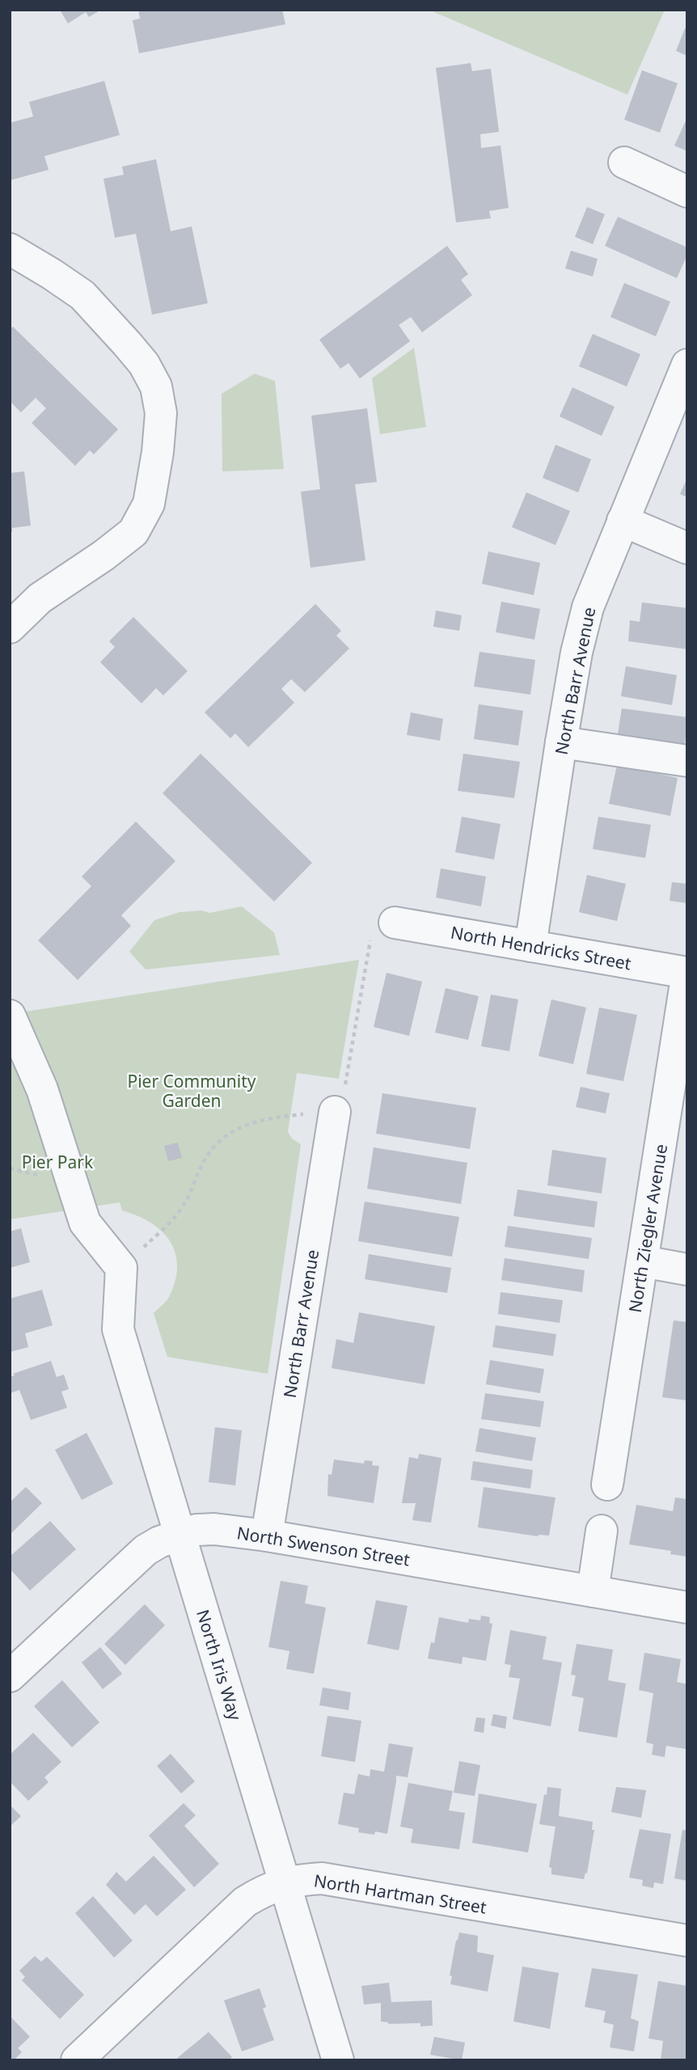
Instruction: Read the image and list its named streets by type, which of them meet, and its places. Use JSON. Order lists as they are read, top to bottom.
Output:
{
  "streets": {
    "street": [
      "North Barr Avenue",
      "North Hendricks Street",
      "North Ziegler Avenue",
      "North Swenson Street",
      "North Iris Way",
      "North Hartman Street"
    ]
  },
  "crossings": [
    ["North Barr Avenue", "North Hendricks Street"],
    ["North Barr Avenue", "North Swenson Street"],
    ["North Hendricks Street", "North Ziegler Avenue"],
    ["North Swenson Street", "North Iris Way"],
    ["North Iris Way", "North Hartman Street"]
  ],
  "parks": ["Pier Community Garden", "Pier Park"]
}
